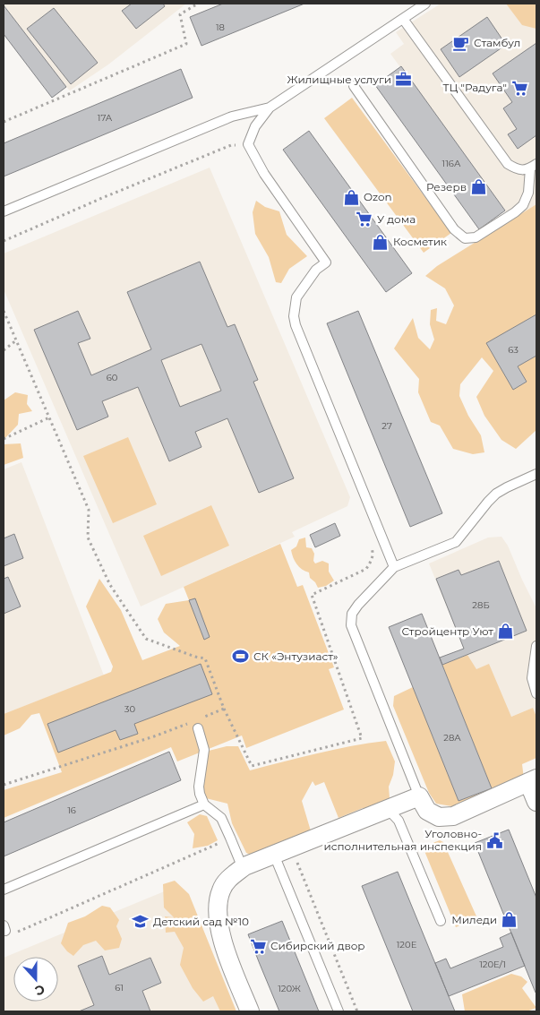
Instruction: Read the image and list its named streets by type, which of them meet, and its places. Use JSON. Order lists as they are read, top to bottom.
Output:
{
  "places": {
    "cafe": ["Стамбул"],
    "office": ["Жилищные услуги"],
    "supermarket": ["ТЦ \"Радуга\"", "У дома", "Сибирский двор"],
    "shop": [
      "Резерв",
      "Ozon",
      "Косметик",
      "Стройцентр Уют",
      "Миледи"
    ],
    "sports": ["СК «Энтузиаст»"],
    "public building": ["Уголовно- исполнительная инспекция"],
    "school or university": ["Детский сад №10"]
  },
  "house_numbers": [
    "18",
    "17А",
    "116А",
    "63",
    "60",
    "27",
    "28Б",
    "30",
    "28А",
    "16",
    "120Е",
    "120Е/1",
    "61",
    "120Ж"
  ],
  "north": "bottom"
}
